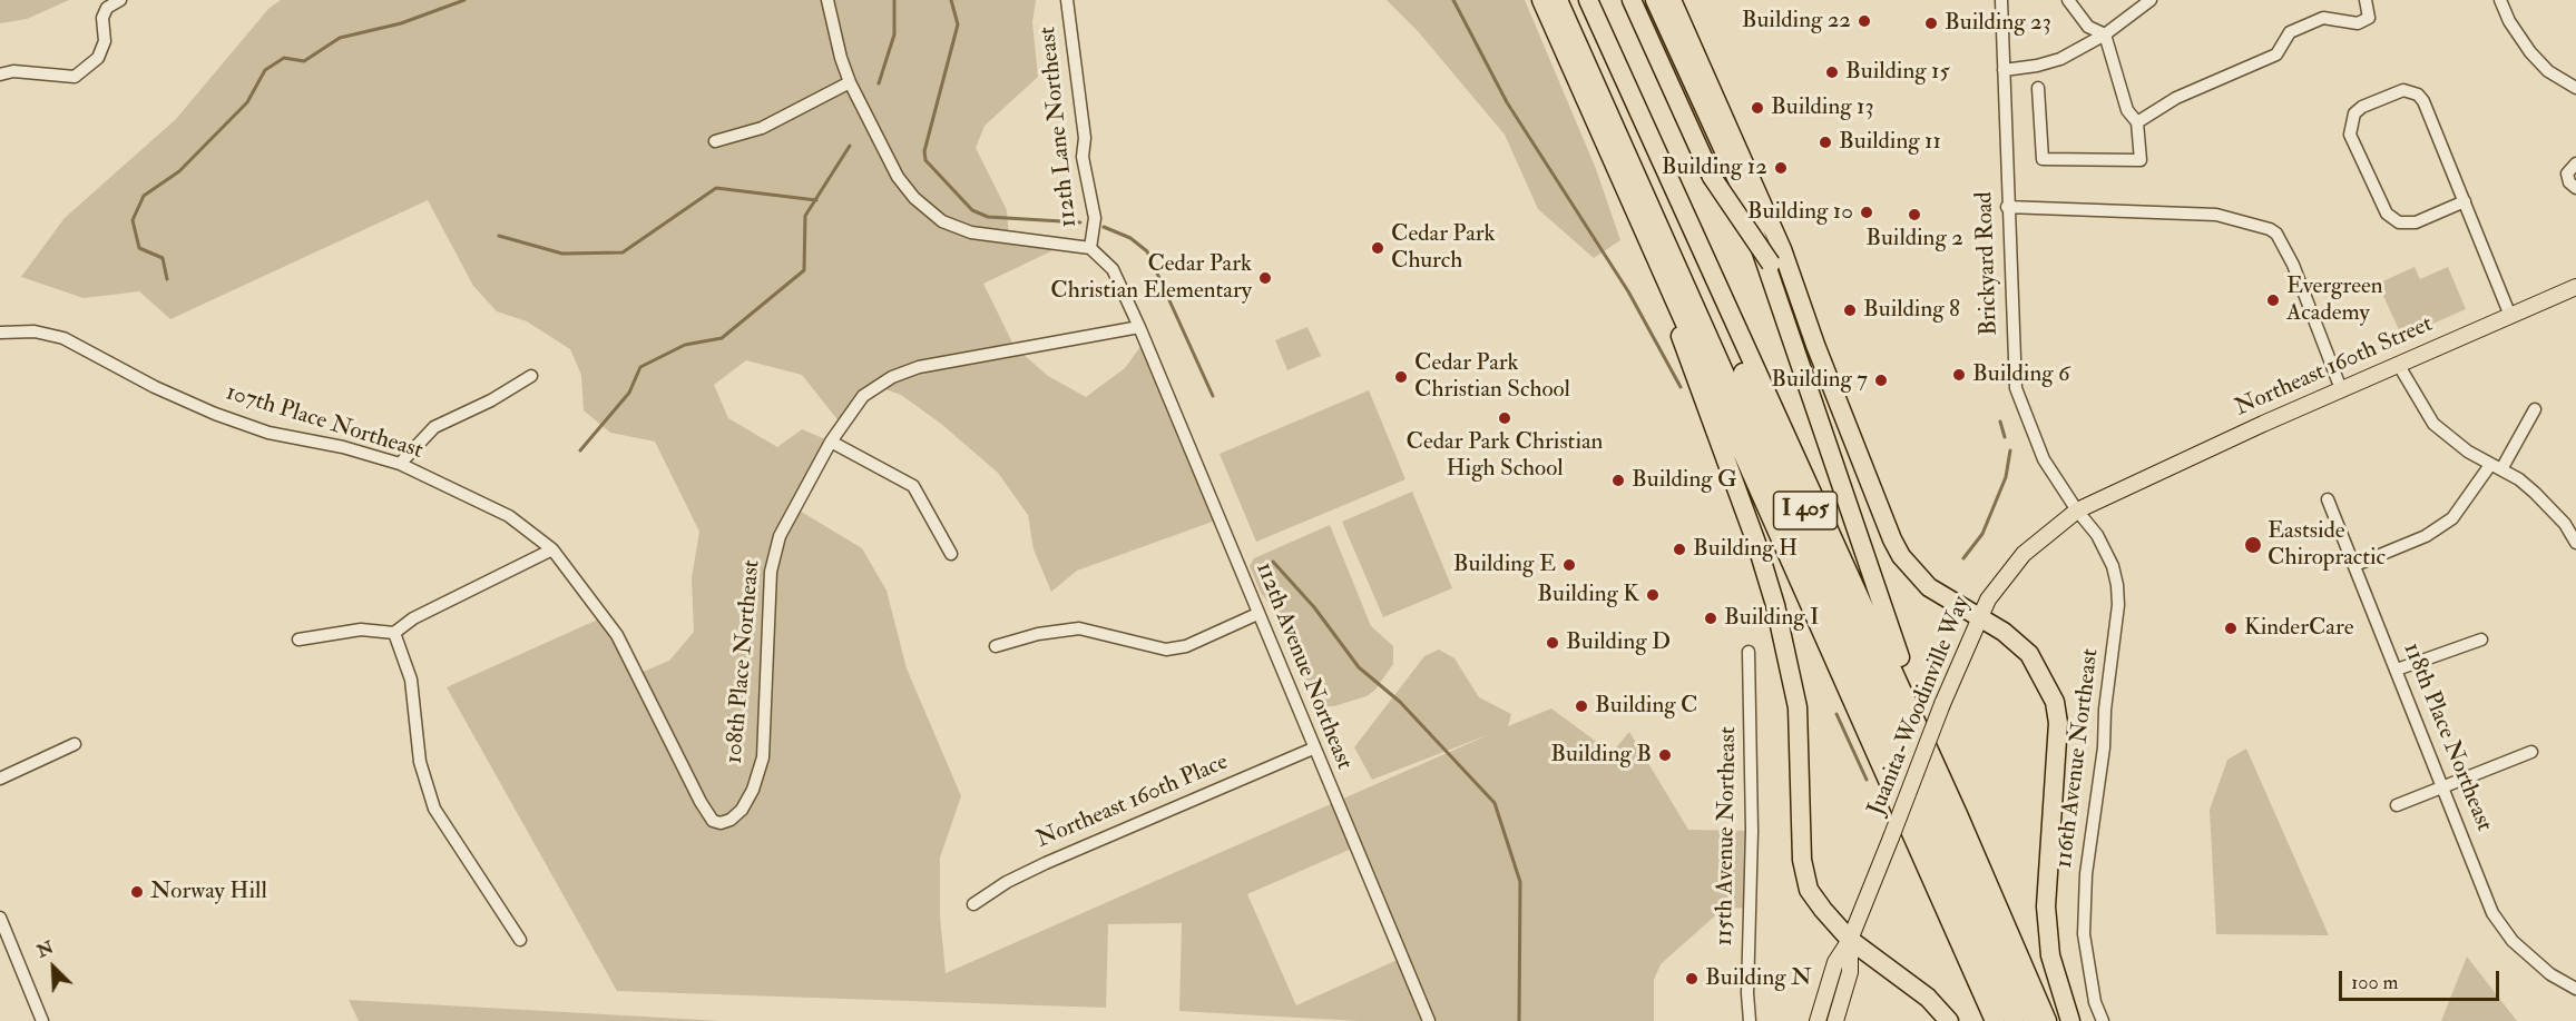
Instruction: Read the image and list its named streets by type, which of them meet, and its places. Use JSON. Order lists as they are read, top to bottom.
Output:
{
  "streets": {
    "highway": ["I 405"],
    "main road": ["Northeast 160th Street", "Juanita-Woodinville Way"],
    "street": [
      "112th Lane Northeast",
      "Brickyard Road",
      "107th Place Northeast",
      "108th Place Northeast",
      "112th Avenue Northeast",
      "118th Place Northeast",
      "116th Avenue Northeast",
      "Northeast 160th Place",
      "115th Avenue Northeast"
    ]
  },
  "crossings": [
    ["112th Lane Northeast", "112th Avenue Northeast"],
    ["Brickyard Road", "Northeast 160th Street"],
    ["Brickyard Road", "Juanita-Woodinville Way"],
    ["Brickyard Road", "116th Avenue Northeast"],
    ["Northeast 160th Street", "Juanita-Woodinville Way"],
    ["Northeast 160th Street", "116th Avenue Northeast"],
    ["107th Place Northeast", "108th Place Northeast"],
    ["108th Place Northeast", "112th Avenue Northeast"],
    ["112th Avenue Northeast", "Northeast 160th Place"],
    ["Juanita-Woodinville Way", "116th Avenue Northeast"]
  ],
  "places": [
    "Building 22",
    "Building 23",
    "Building 15",
    "Building 13",
    "Building 11",
    "Building 12",
    "Building 10",
    "Building 2",
    "Cedar Park Church",
    "Cedar Park Christian Elementary",
    "Evergreen Academy",
    "Building 8",
    "Building 6",
    "Cedar Park Christian School",
    "Building 7",
    "Cedar Park Christian High School",
    "Building G",
    "Eastside Chiropractic",
    "Building H",
    "Building E",
    "Building K",
    "Building I",
    "KinderCare",
    "Building D",
    "Building C",
    "Building B",
    "Norway Hill",
    "Building N"
  ],
  "scale_bar": "100 m",
  "north": "top left"
}
